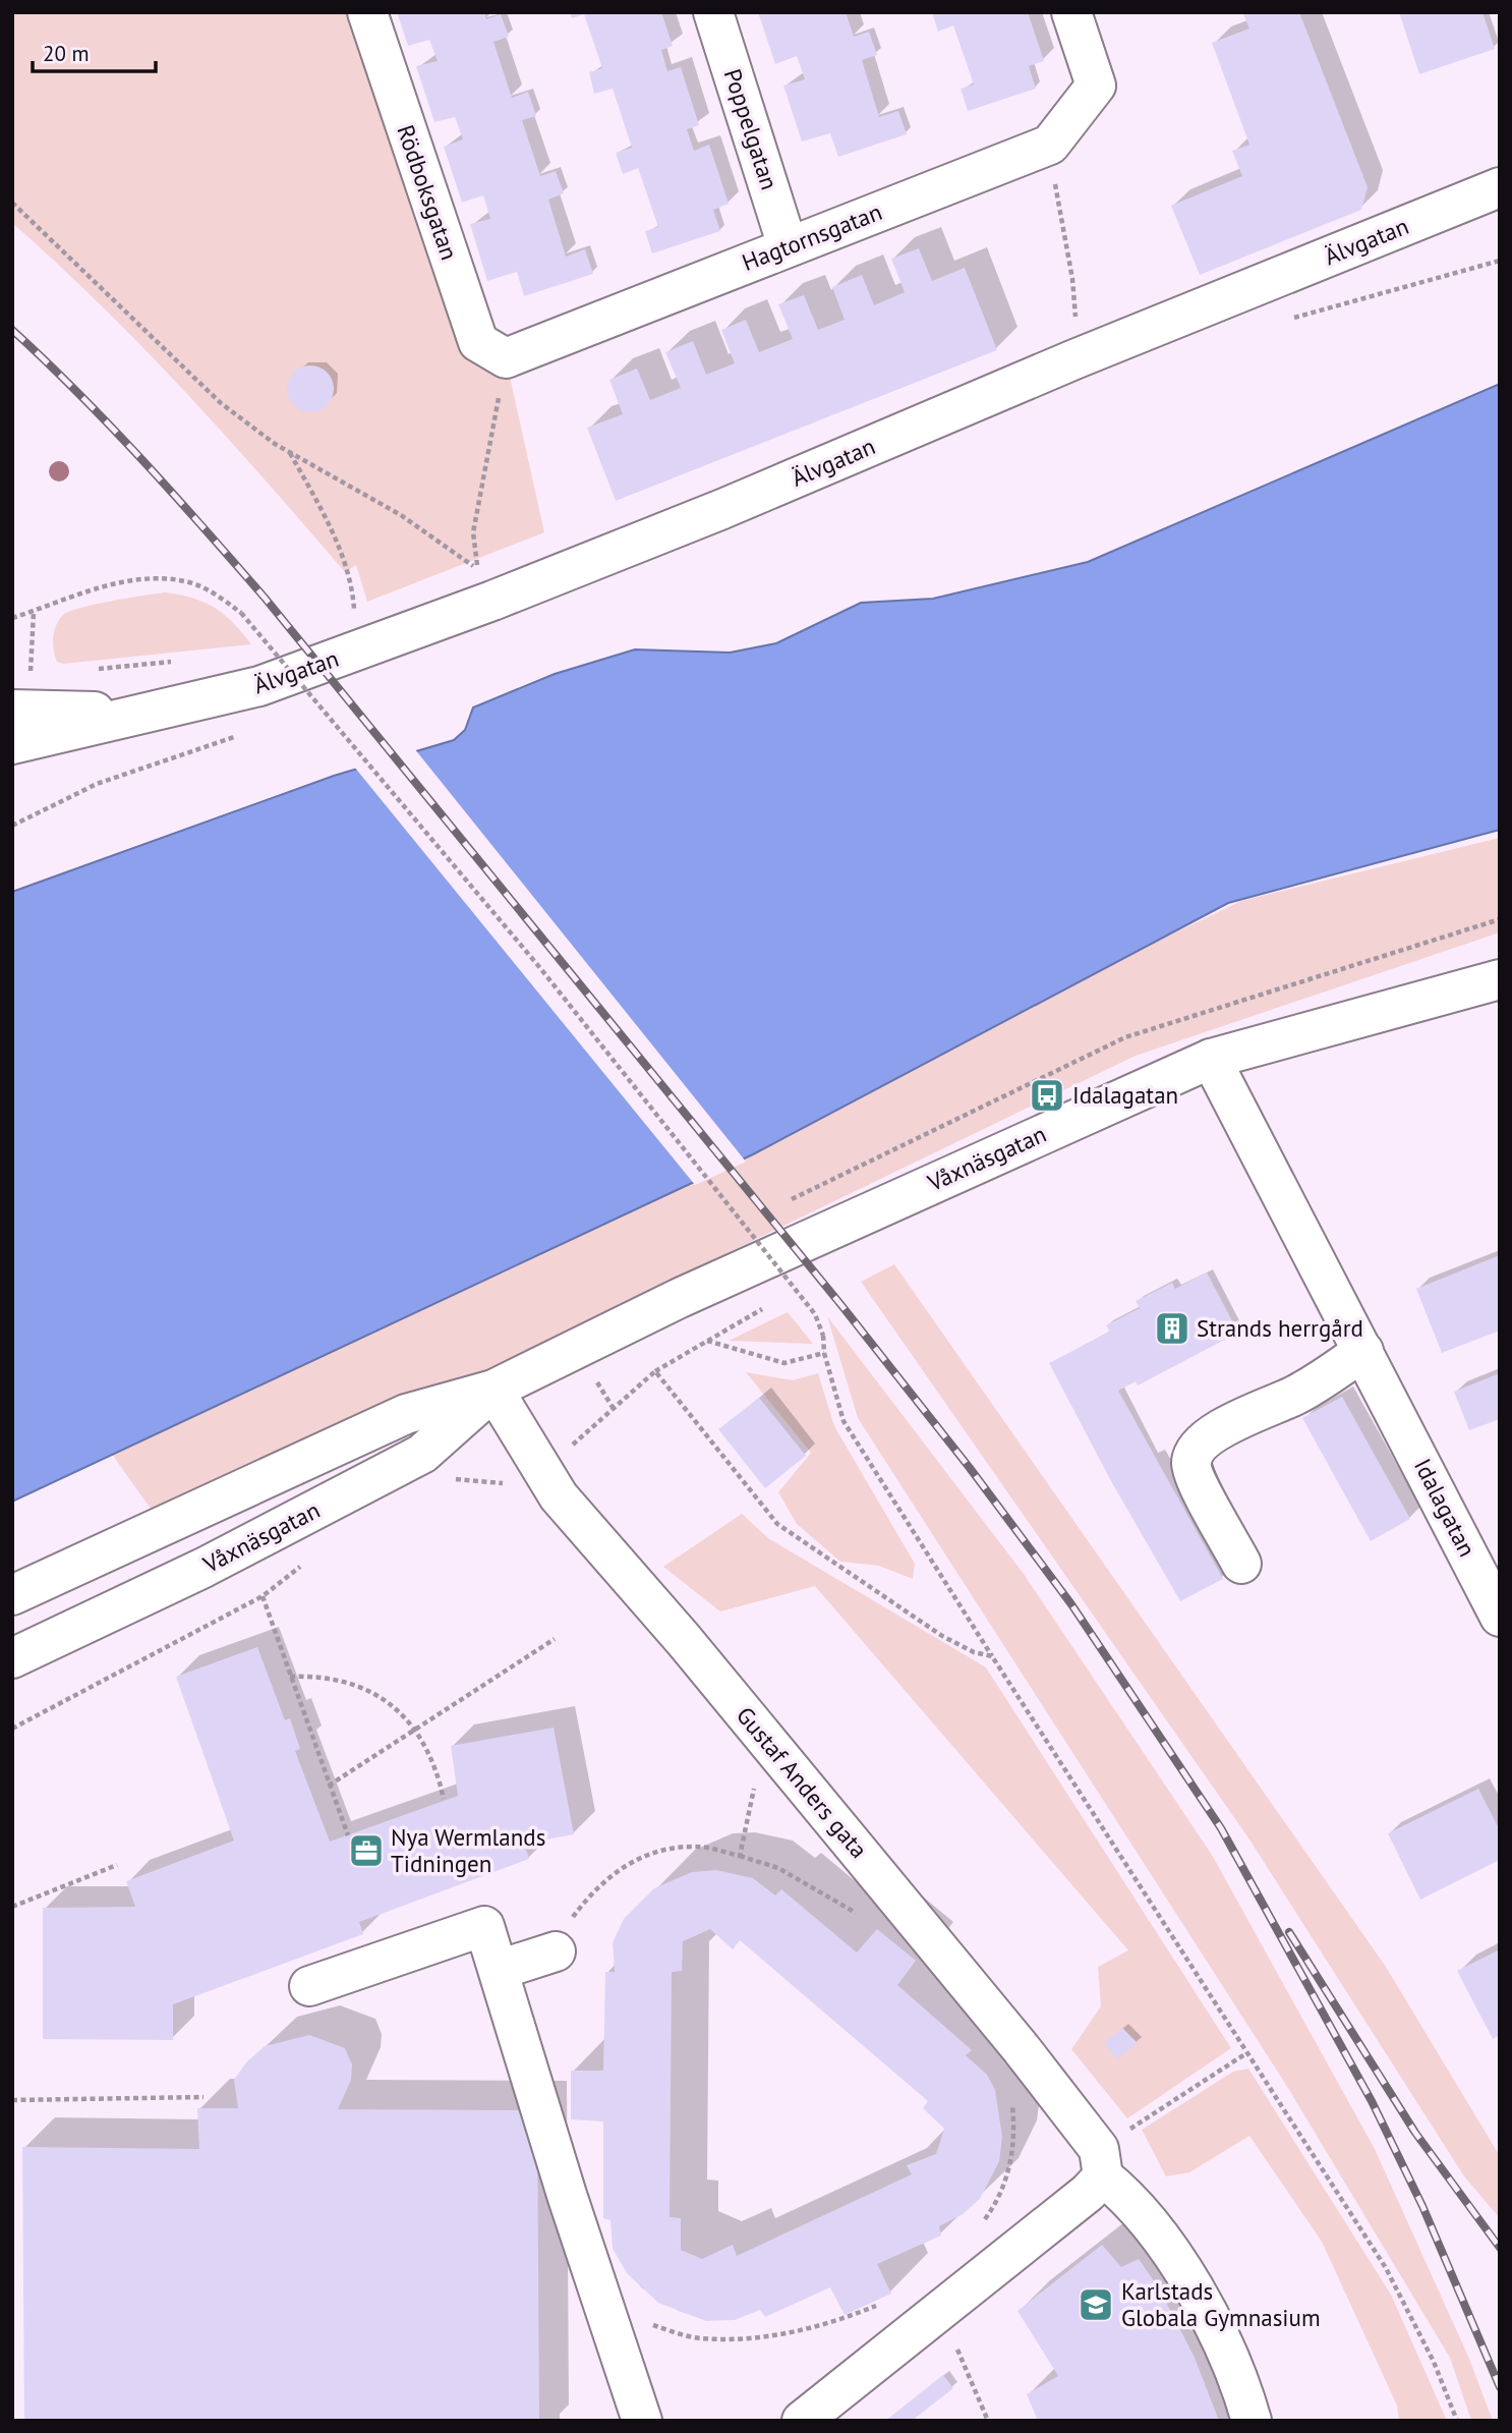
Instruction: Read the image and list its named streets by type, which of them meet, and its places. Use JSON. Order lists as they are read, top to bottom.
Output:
{
  "streets": {
    "street": [
      "Poppelgatan",
      "Rödboksgatan",
      "Hagtornsgatan",
      "Älvgatan",
      "Våxnäsgatan",
      "Idalagatan",
      "Gustaf Anders gata"
    ]
  },
  "crossings": [
    ["Poppelgatan", "Hagtornsgatan"],
    ["Rödboksgatan", "Hagtornsgatan"],
    ["Våxnäsgatan", "Idalagatan"],
    ["Våxnäsgatan", "Gustaf Anders gata"]
  ],
  "places": {
    "bus stop": ["Idalagatan"],
    "building": ["Strands herrgård"],
    "office": ["Nya Wermlands Tidningen"],
    "school or university": ["Karlstads Globala Gymnasium"]
  },
  "scale_bar": "20 m"
}
